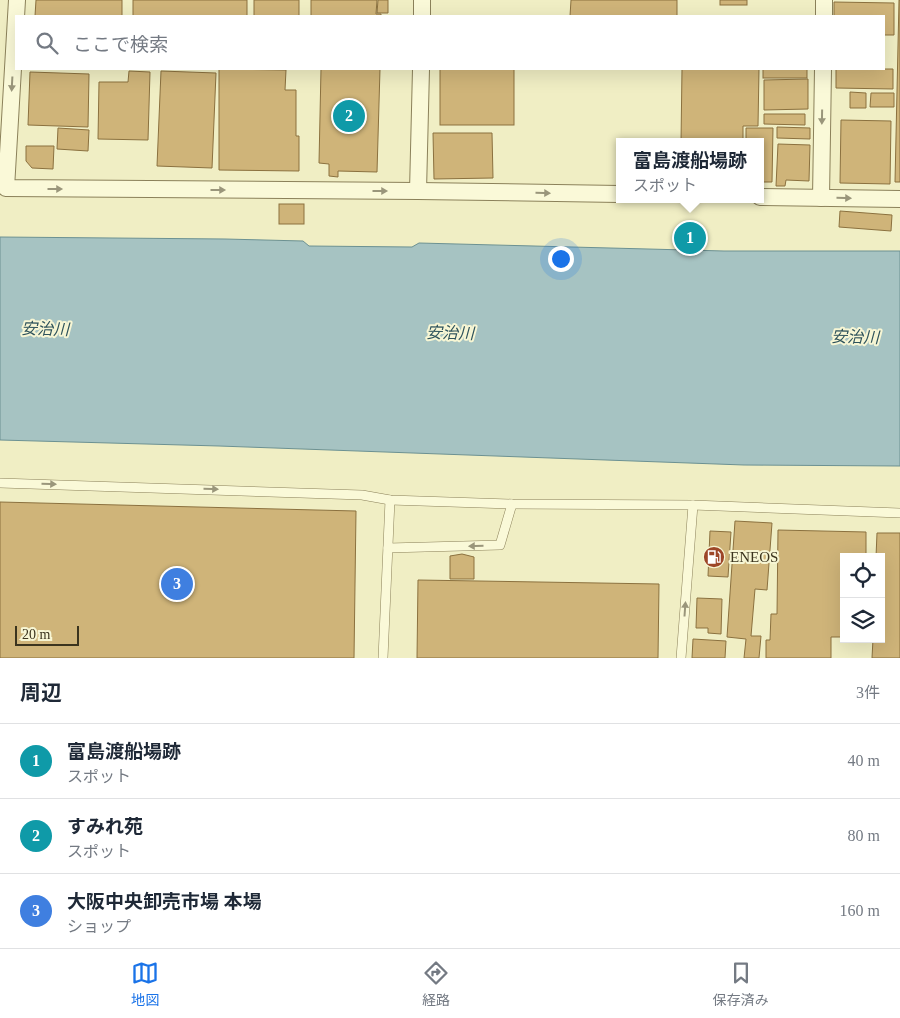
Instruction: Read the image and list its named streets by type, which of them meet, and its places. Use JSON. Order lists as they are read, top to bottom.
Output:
{
  "water": ["安治川"],
  "places": {
    "fuel station": ["ENEOS"]
  },
  "scale_bar": "20 m",
  "page": {
    "search": "ここで検索",
    "pins": ["2", "1", "3"],
    "popup": ["富島渡船場跡", "スポット"],
    "scale": "20 m",
    "heading": ["周辺", "3件"],
    "list": [
      {
        "mark": "1",
        "name": "富島渡船場跡",
        "note": "スポット",
        "value": "40 m"
      },
      {
        "mark": "2",
        "name": "すみれ苑",
        "note": "スポット",
        "value": "80 m"
      },
      {
        "mark": "3",
        "name": "大阪中央卸売市場 本場",
        "note": "ショップ",
        "value": "160 m"
      }
    ],
    "nav": ["地図", "経路", "保存済み"]
  }
}
